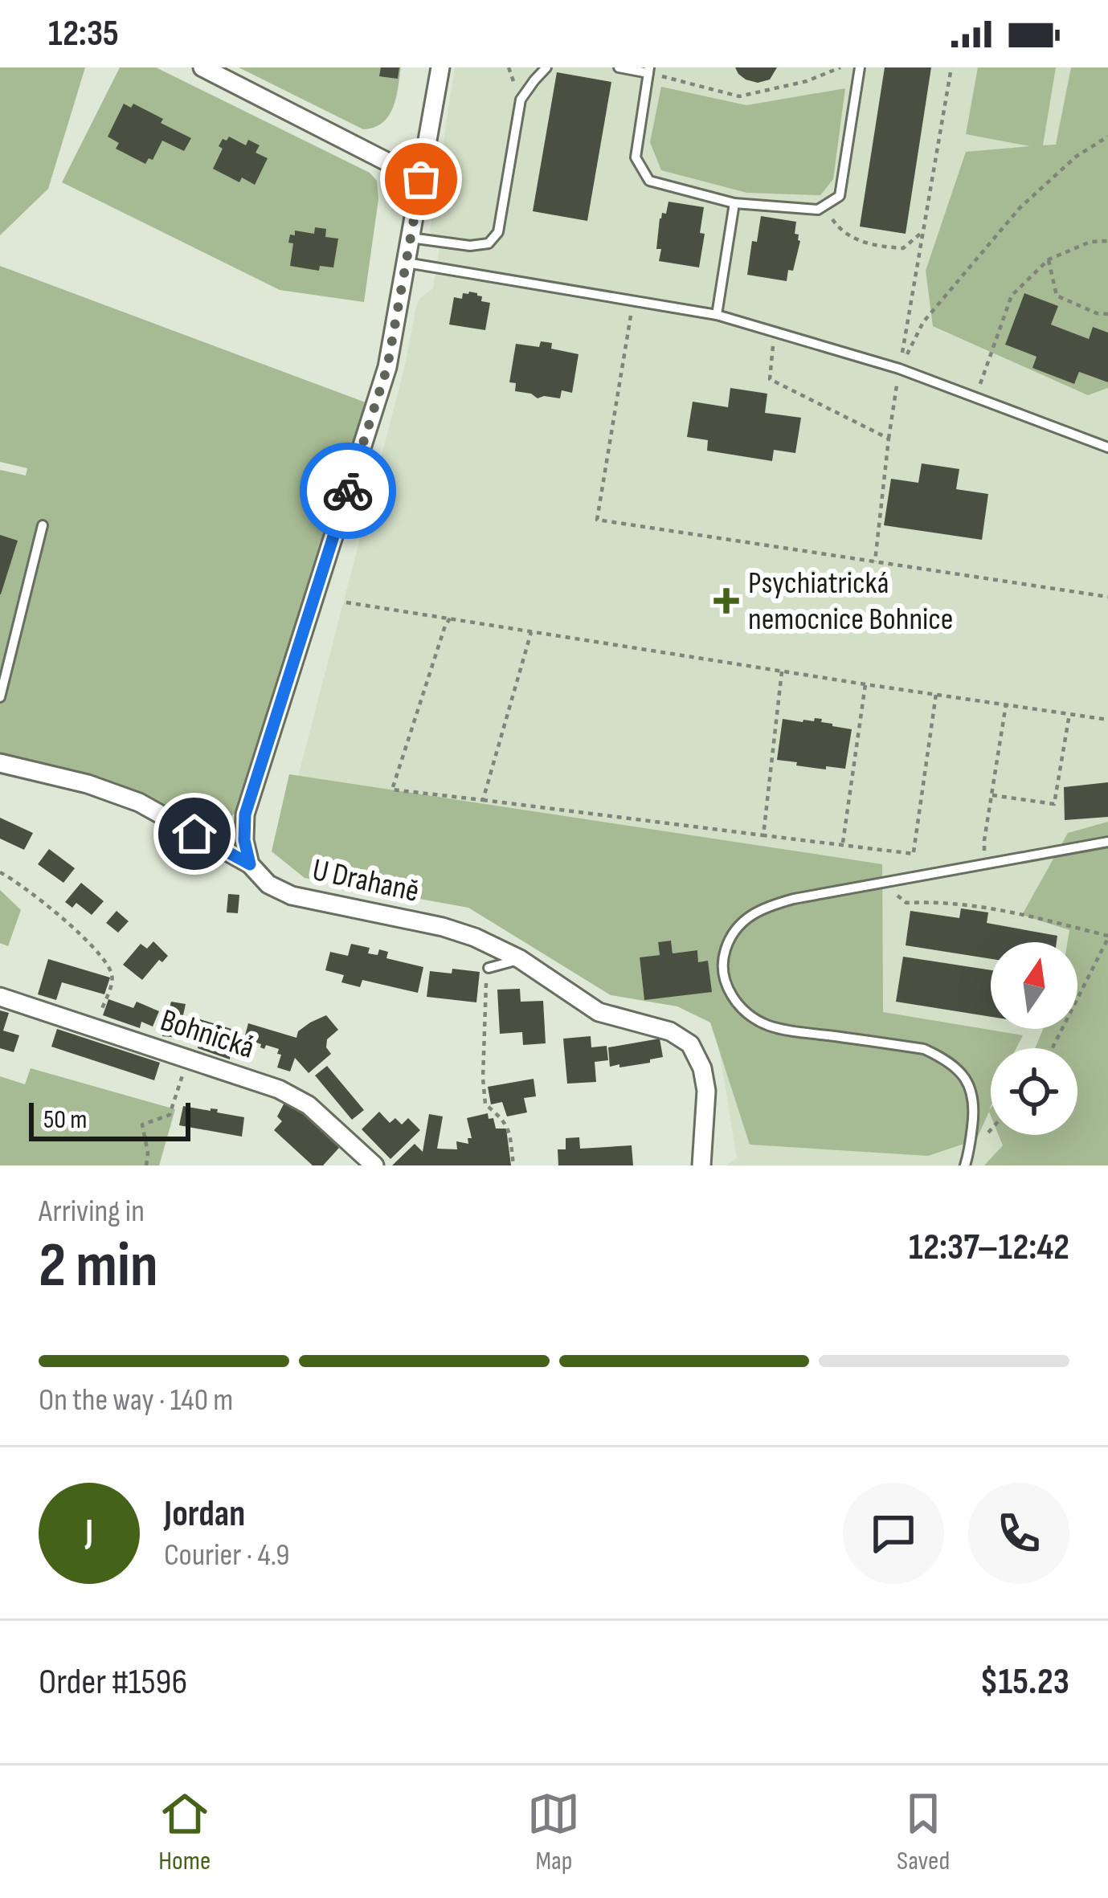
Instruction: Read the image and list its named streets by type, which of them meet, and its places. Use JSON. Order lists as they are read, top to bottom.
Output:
{
  "streets": {
    "street": ["U Drahaně", "Bohnická"]
  },
  "places": {
    "health": ["Psychiatrická nemocnice Bohnice"]
  },
  "scale_bar": "50 m",
  "north": "top",
  "page": {
    "status": "12:35",
    "scale": "50 m",
    "heading": ["2 min", "Arriving in", "12:37–12:42"],
    "panel": [
      "Jordan",
      "Courier · 4.9",
      "Order #1596",
      "$15.23"
    ],
    "bar": "On the way · 140 m",
    "round": "J",
    "tabs": ["Home", "Map", "Saved"]
  }
}
